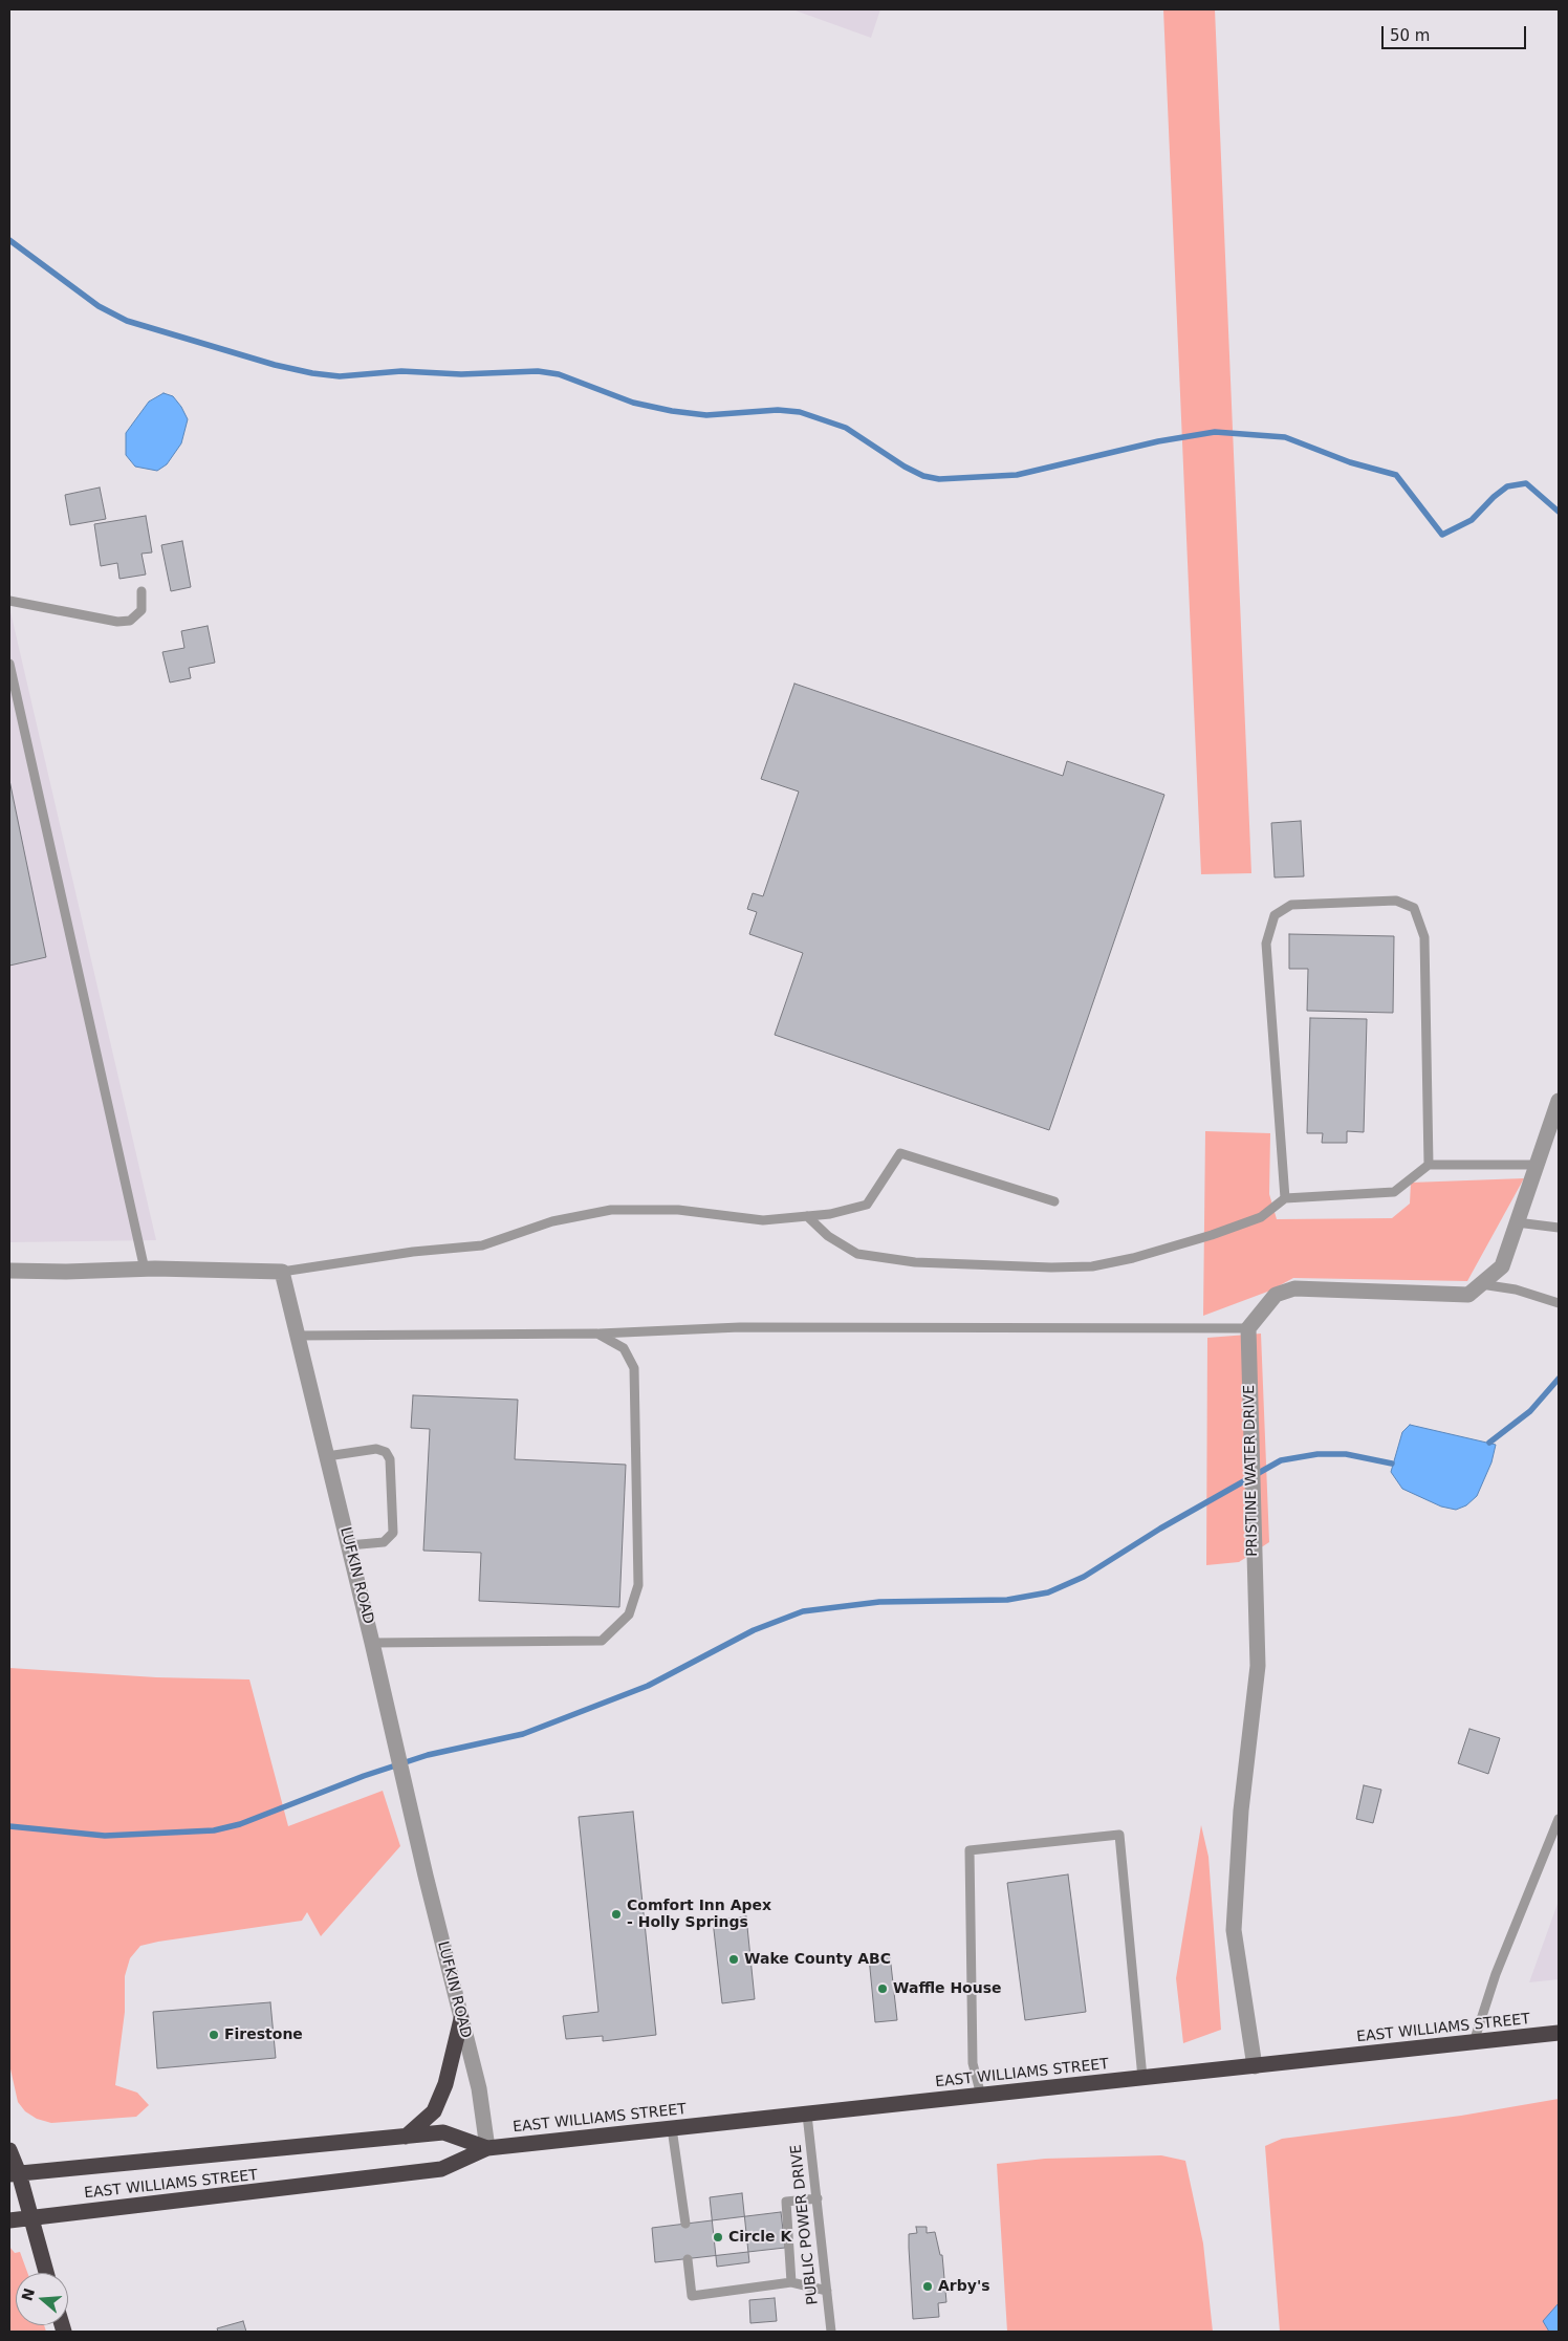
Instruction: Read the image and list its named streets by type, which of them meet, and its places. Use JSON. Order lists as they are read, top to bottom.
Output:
{
  "streets": {
    "highway": ["EAST WILLIAMS STREET"],
    "street": ["PRISTINE WATER DRIVE", "LUFKIN ROAD"],
    "lane": ["PUBLIC POWER DRIVE"]
  },
  "crossings": [
    ["PRISTINE WATER DRIVE", "EAST WILLIAMS STREET"],
    ["LUFKIN ROAD", "EAST WILLIAMS STREET"],
    ["EAST WILLIAMS STREET", "PUBLIC POWER DRIVE"]
  ],
  "places": [
    "Comfort Inn Apex - Holly Springs",
    "Wake County ABC",
    "Waffle House",
    "Firestone",
    "Circle K",
    "Arby's"
  ],
  "scale_bar": "50 m",
  "north": "left"
}
